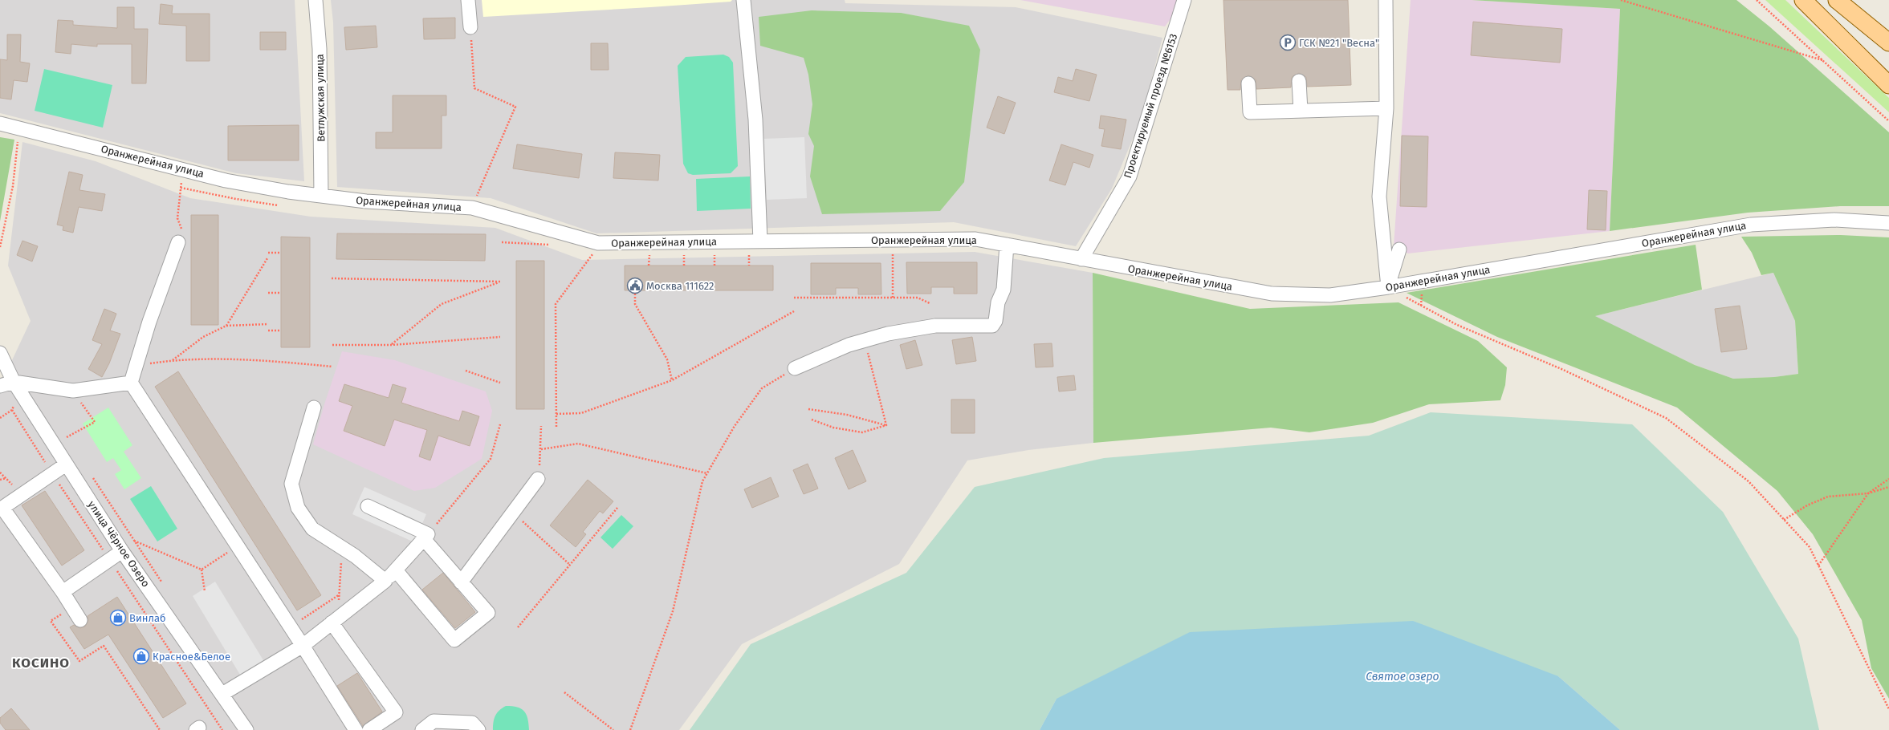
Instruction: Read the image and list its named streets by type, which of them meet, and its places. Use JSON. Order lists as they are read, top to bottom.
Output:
{
  "streets": {
    "street": [
      "Ветлужская улица",
      "Проектируемый проезд №6153",
      "Оранжерейная улица",
      "улица Чёрное Озеро"
    ]
  },
  "crossings": [
    ["Ветлужская улица", "Оранжерейная улица"],
    ["Проектируемый проезд №6153", "Оранжерейная улица"]
  ],
  "districts": ["КОСИНО"],
  "water": ["Святое озеро"],
  "places": {
    "parking": ["ГСК №21 \"Весна\""],
    "public building": ["Москва 111622"],
    "shop": ["Винлаб", "Красное&Белое"]
  }
}
